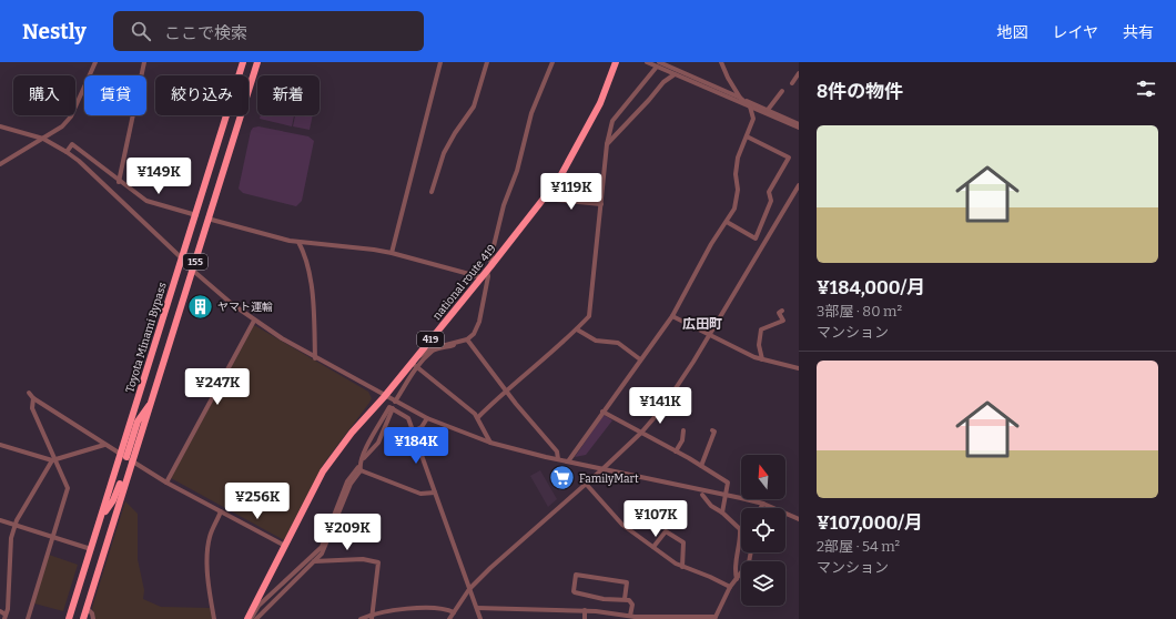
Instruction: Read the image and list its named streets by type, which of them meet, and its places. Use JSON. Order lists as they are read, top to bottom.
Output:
{
  "streets": {
    "highway": [
      "155",
      "national route 419",
      "Toyota Minami Bypass",
      "419"
    ]
  },
  "districts": ["広田町"],
  "places": {
    "building": ["ヤマト運輸"],
    "supermarket": ["FamilyMart"]
  },
  "north": "top",
  "page": {
    "header": "Nestly",
    "search": "ここで検索",
    "nav": ["地図", "レイヤ", "共有"],
    "heading": "8件の物件",
    "chip": [
      "購入",
      "賃貸",
      "絞り込み",
      "新着"
    ],
    "list": [
      {
        "name": "¥184,000/月",
        "note": "3部屋 · 80 m² · マンション"
      },
      {
        "name": "¥107,000/月",
        "note": "2部屋 · 54 m² · マンション"
      }
    ],
    "price": [
      "¥149K",
      "¥119K",
      "¥247K",
      "¥141K",
      "¥184K",
      "¥256K",
      "¥107K",
      "¥209K"
    ]
  }
}
